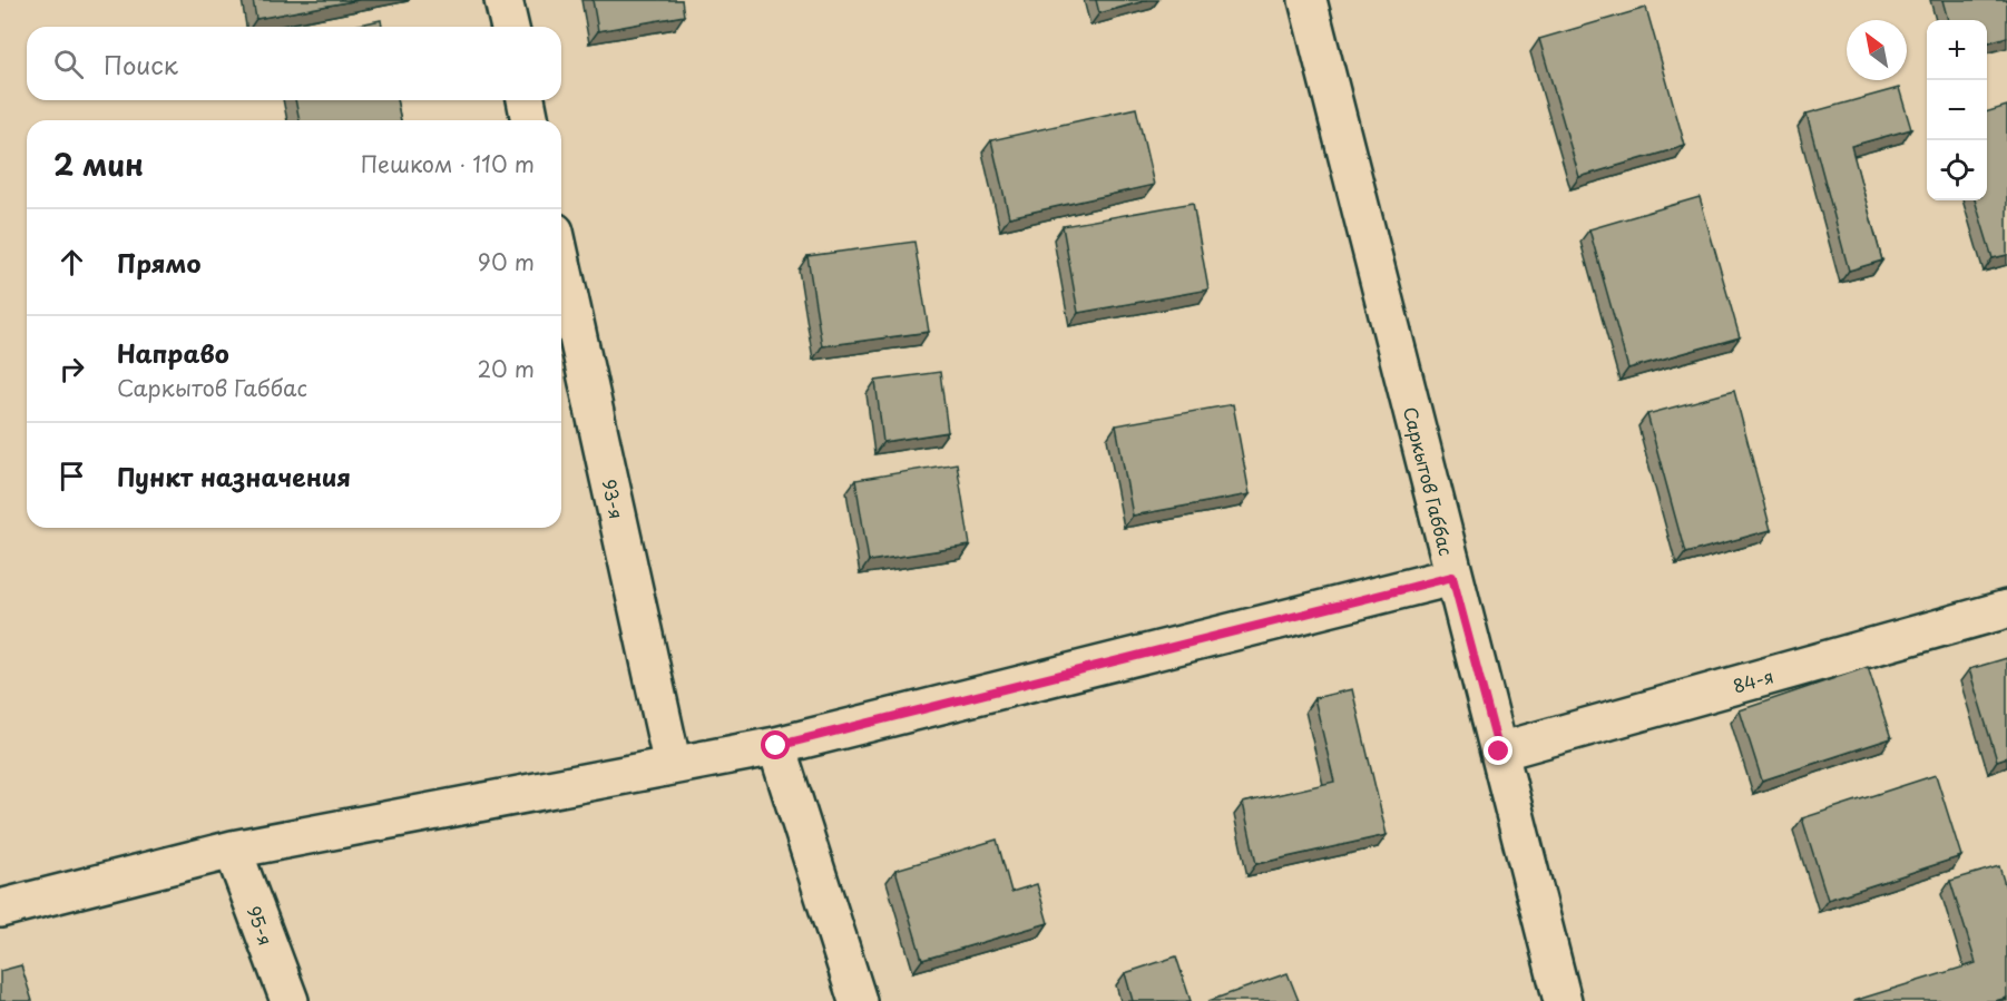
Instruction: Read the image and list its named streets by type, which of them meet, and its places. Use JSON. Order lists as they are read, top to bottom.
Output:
{
  "streets": {
    "street": [
      "Саркытов Габбас",
      "93-я",
      "84-я",
      "95-я"
    ]
  },
  "crossings": [
    ["Саркытов Габбас", "84-я"]
  ],
  "north": "top left",
  "page": {
    "map_buttons": ["+", "−"],
    "search": "Поиск",
    "heading": ["2 мин", "Пешком · 110 m"],
    "list": [
      ["Прямо", "90 m"],
      ["Направо", "Саркытов Габбас", "20 m"],
      "Пункт назначения"
    ]
  }
}
